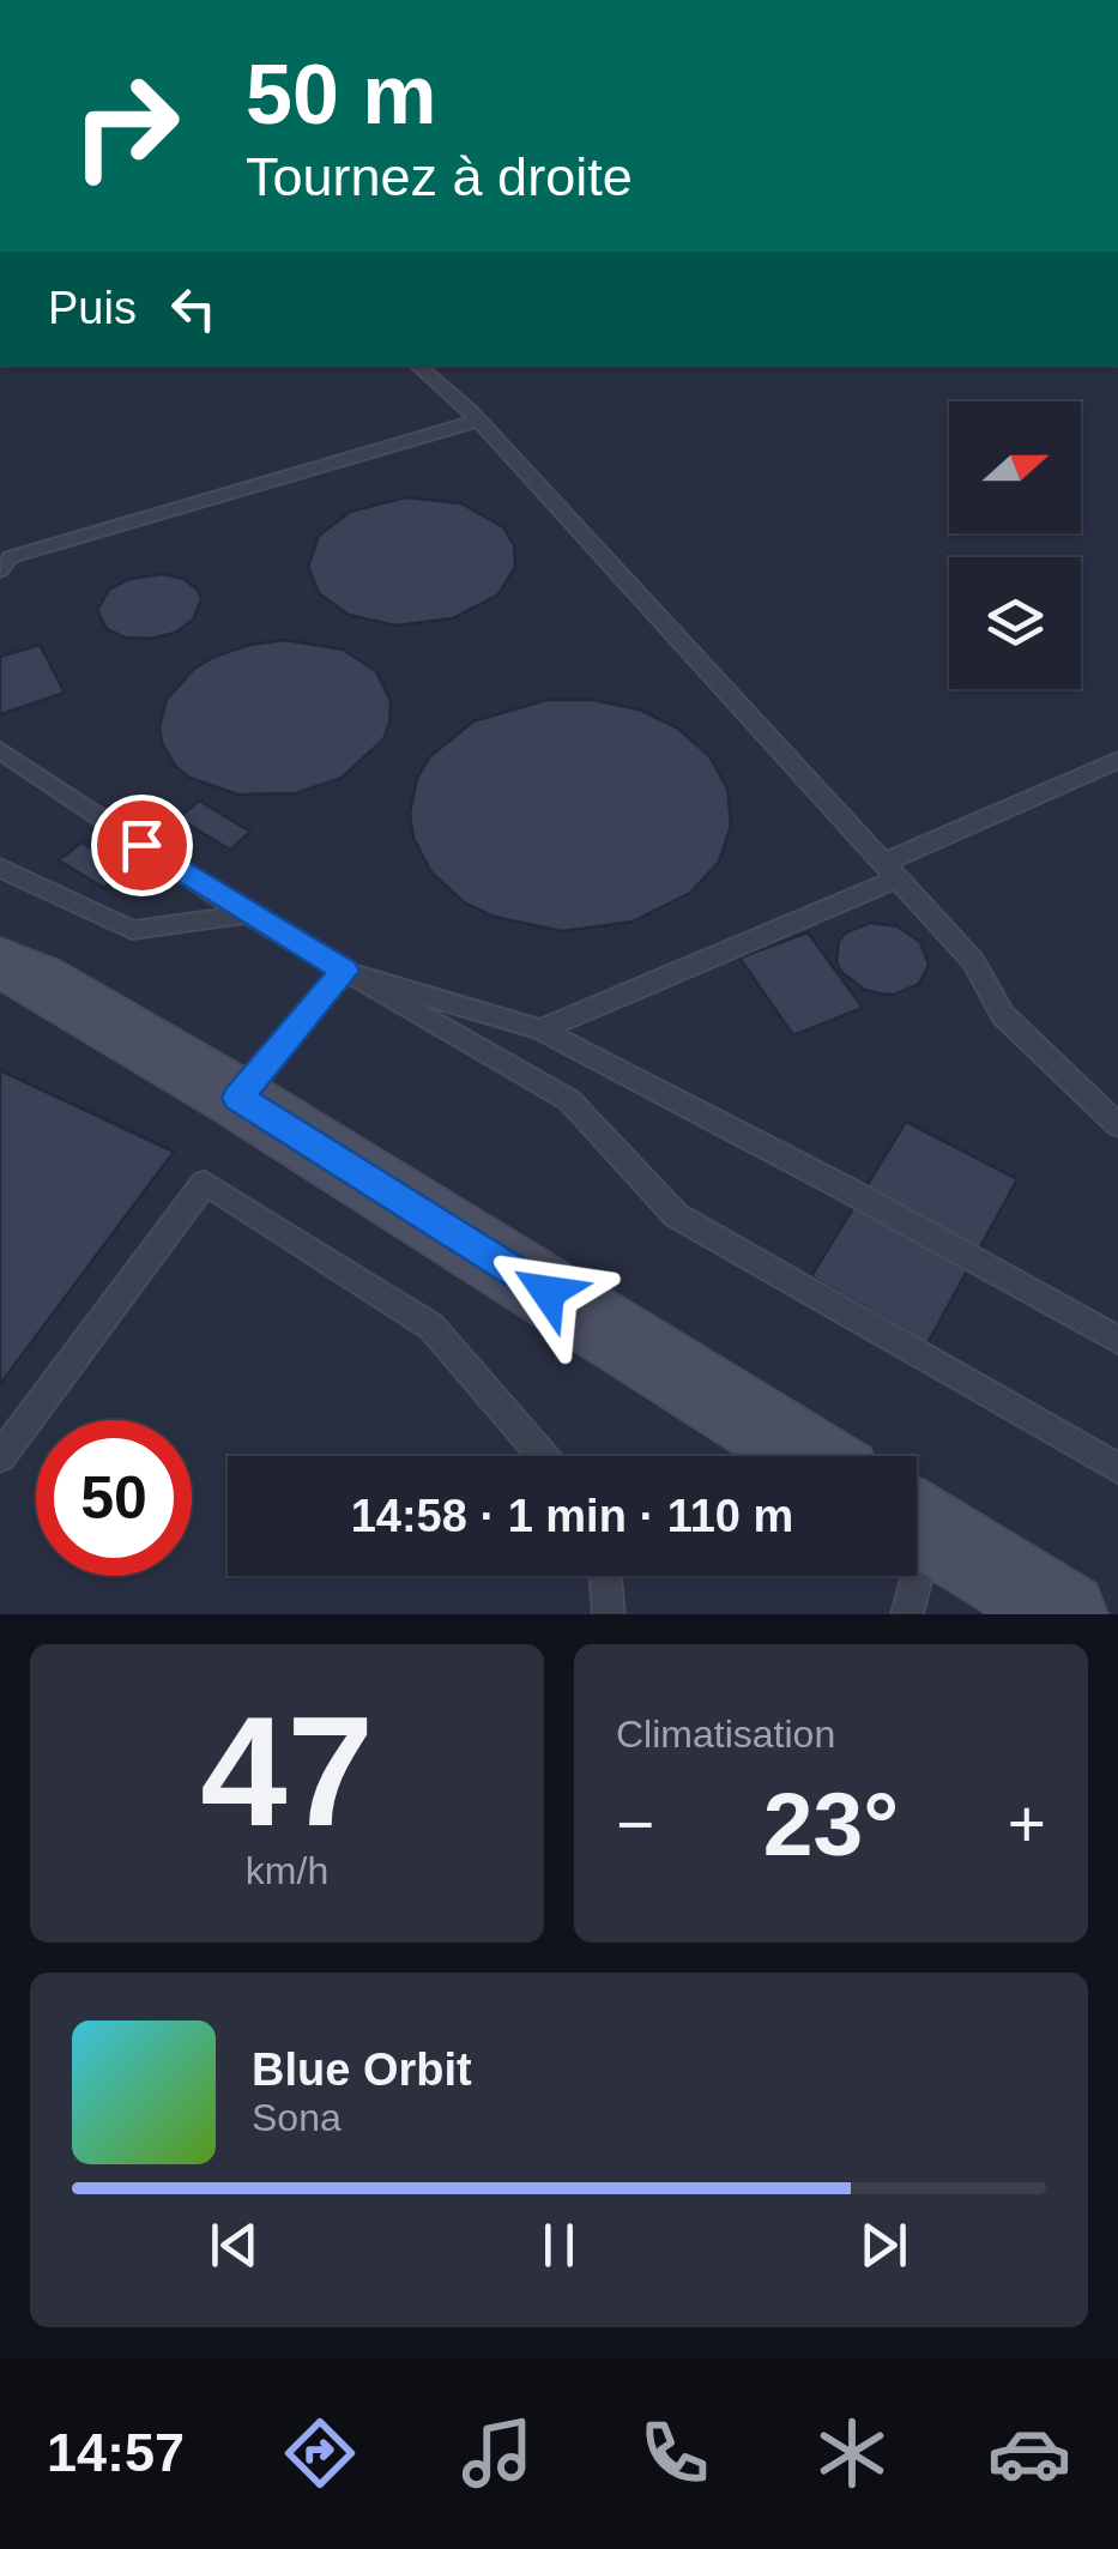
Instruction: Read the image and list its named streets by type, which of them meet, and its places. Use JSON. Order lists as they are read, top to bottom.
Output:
{
  "north": "right",
  "page": {
    "turn": ["50 m", "Tournez à droite"],
    "then": "Puis",
    "limit": "50",
    "trip": "14:58 · 1 min · 110 m",
    "tile": [
      ["47", "km/h"],
      "Climatisation"
    ],
    "heat": ["−", "23°", "+"],
    "song": ["Blue Orbit", "Sona"],
    "tabs": "14:57"
  }
}
